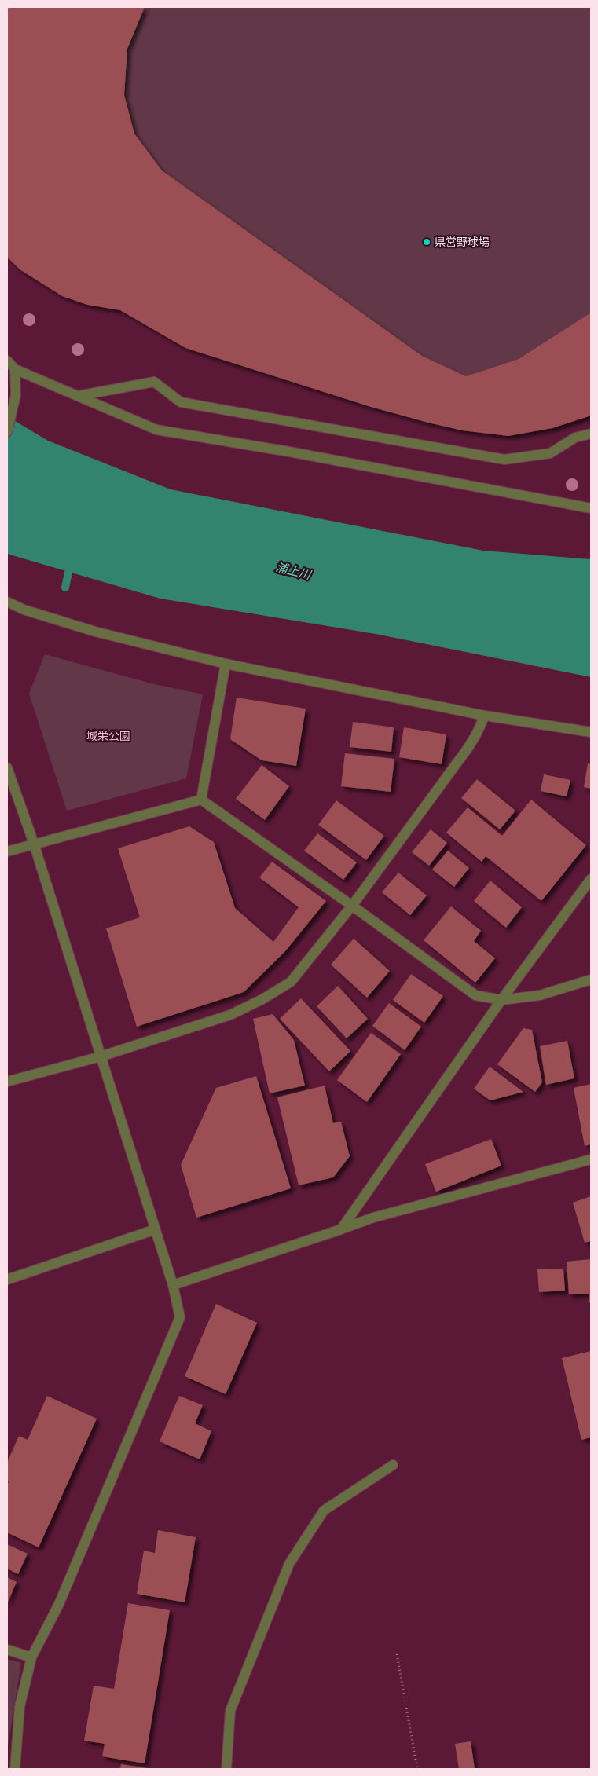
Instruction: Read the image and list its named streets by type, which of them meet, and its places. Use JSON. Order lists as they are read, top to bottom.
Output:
{
  "water": ["浦上川"],
  "parks": ["城栄公園"],
  "places": ["県営野球場"]
}
